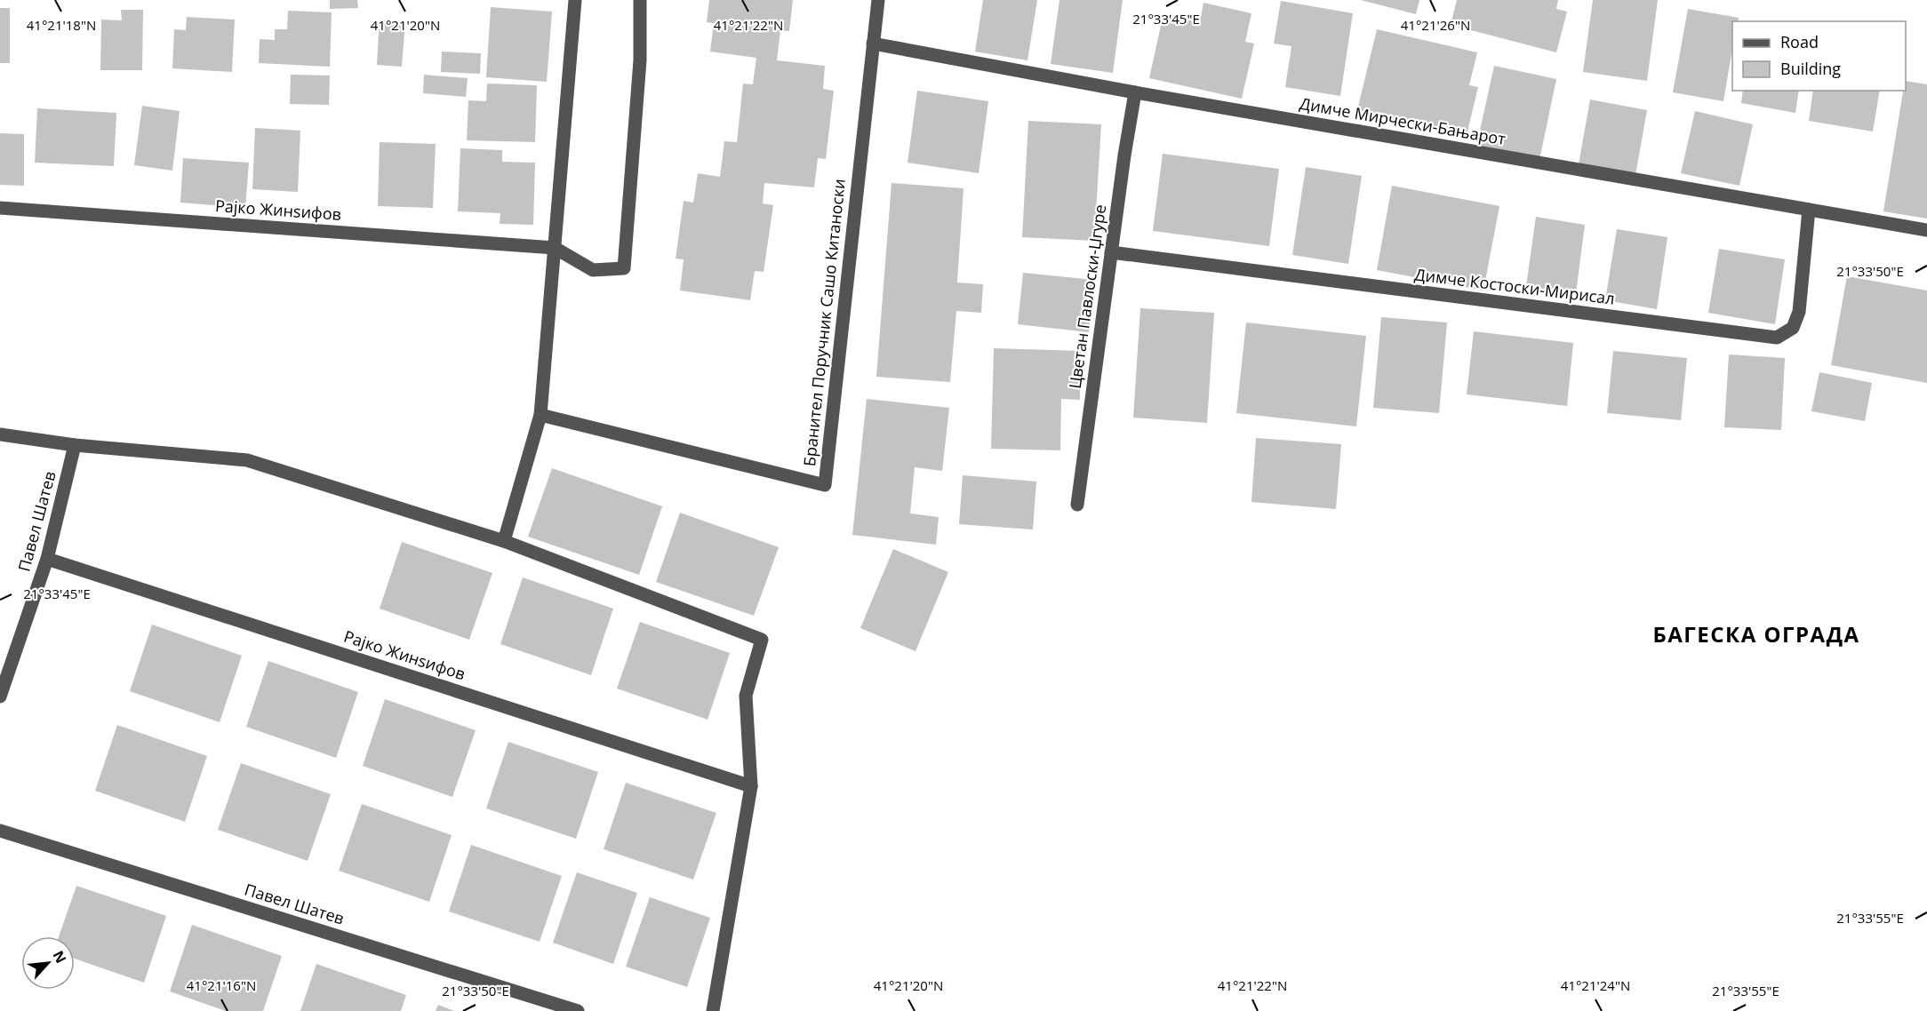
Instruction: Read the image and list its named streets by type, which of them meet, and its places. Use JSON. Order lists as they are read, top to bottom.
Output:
{
  "streets": {
    "street": [
      "Димче Мирчески-Бањарот",
      "Рајко Жинѕифов",
      "Димче Костоски-Мирисал",
      "Цветан Павлоски-Џгуре",
      "Бранител Поручник Сашо Китаноски",
      "Павел Шатев"
    ]
  },
  "crossings": [
    ["Димче Мирчески-Бањарот", "Димче Костоски-Мирисал"],
    ["Димче Мирчески-Бањарот", "Цветан Павлоски-Џгуре"],
    ["Димче Мирчески-Бањарот", "Бранител Поручник Сашо Китаноски"],
    ["Рајко Жинѕифов", "Павел Шатев"],
    ["Димче Костоски-Мирисал", "Цветан Павлоски-Џгуре"]
  ],
  "districts": ["БАГЕСКА ОГРАДА"],
  "legend": ["Road", "Building"],
  "north": "top right",
  "coordinates": [
    "21°33'45\"E",
    "41°21'18\"N",
    "41°21'20\"N",
    "41°21'22\"N",
    "41°21'26\"N",
    "21°33'50\"E",
    "21°33'55\"E",
    "41°21'16\"N",
    "41°21'24\"N"
  ]
}
